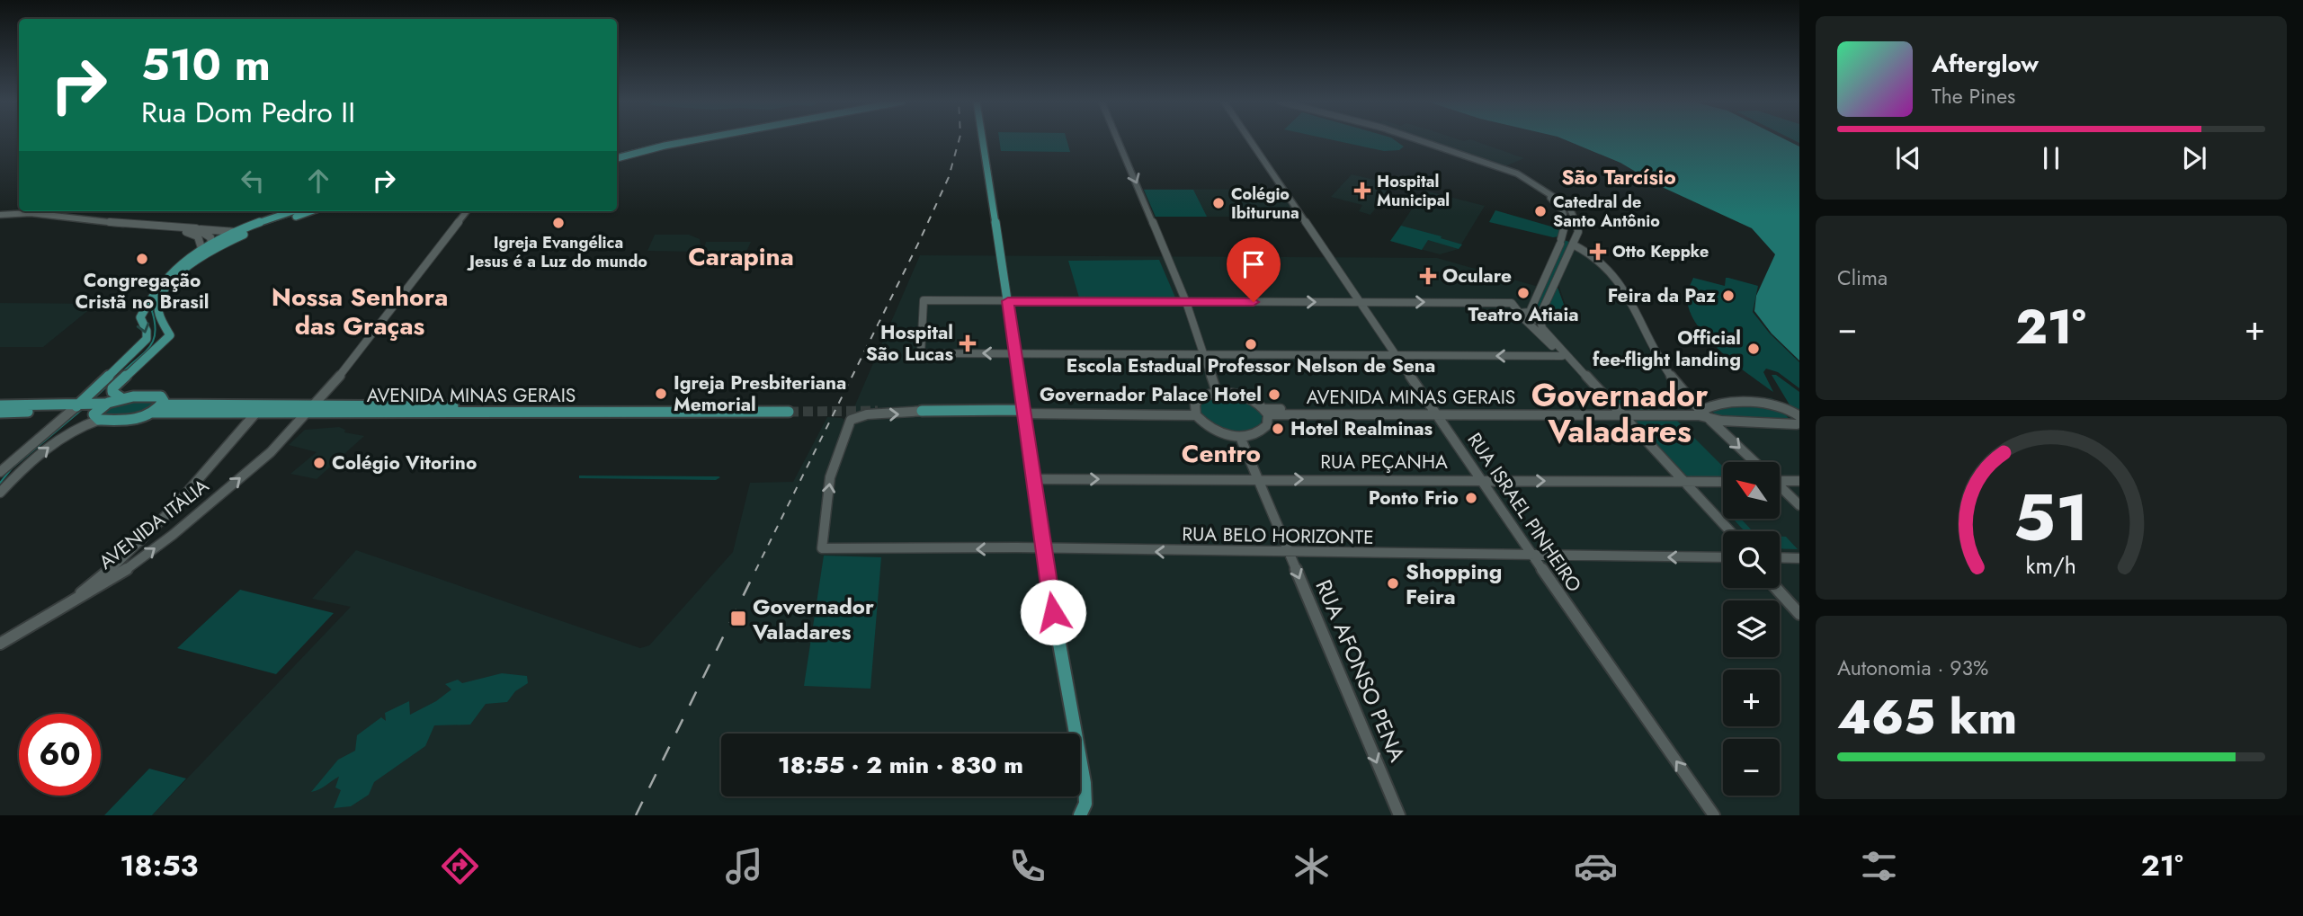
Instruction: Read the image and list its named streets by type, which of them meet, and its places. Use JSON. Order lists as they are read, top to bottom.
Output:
{
  "streets": {
    "main road": ["AVENIDA MINAS GERAIS"],
    "street": [
      "RUA PEÇANHA",
      "RUA ISRAEL PINHEIRO",
      "AVENIDA ITÁLIA",
      "RUA BELO HORIZONTE",
      "RUA AFONSO PENA"
    ]
  },
  "crossings": [
    ["AVENIDA MINAS GERAIS", "RUA ISRAEL PINHEIRO"],
    ["AVENIDA MINAS GERAIS", "AVENIDA ITÁLIA"],
    ["RUA PEÇANHA", "RUA ISRAEL PINHEIRO"],
    ["RUA PEÇANHA", "RUA AFONSO PENA"],
    ["RUA ISRAEL PINHEIRO", "RUA BELO HORIZONTE"],
    ["RUA BELO HORIZONTE", "RUA AFONSO PENA"]
  ],
  "one_way": ["RUA PEÇANHA", "RUA ISRAEL PINHEIRO", "RUA AFONSO PENA"],
  "districts": [
    "São Tarcísio",
    "Carapina",
    "Nossa Senhora das Graças",
    "Governador Valadares",
    "Centro"
  ],
  "places": {
    "health": [
      "Hospital Municipal",
      "Otto Keppke",
      "Oculare",
      "Hospital São Lucas"
    ],
    "other": [
      "Colégio Ibituruna",
      "Catedral de Santo Antônio",
      "Igreja Evangélica Jesus é a Luz do mundo",
      "Congregação Cristã no Brasil",
      "Teatro Atiaia",
      "Feira da Paz",
      "Escola Estadual Professor Nelson de Sena",
      "Official fee-flight landing",
      "Igreja Presbiteriana Memorial",
      "Governador Palace Hotel",
      "Hotel Realminas",
      "Colégio Vitorino",
      "Ponto Frio",
      "Shopping Feira"
    ],
    "transit": ["Governador Valadares"]
  },
  "north": "top left",
  "page": {
    "turn": ["510 m", "Rua Dom Pedro II"],
    "song": ["Afterglow", "The Pines"],
    "tile": [
      "Clima",
      ["Autonomia · 93%", "465 km"]
    ],
    "heat": ["−", "21°", "+"],
    "map_buttons": ["+", "−"],
    "limit": "60",
    "trip": "18:55 · 2 min · 830 m",
    "tabs": ["18:53", "21°"],
    "gauge": ["51", "km/h"]
  }
}
